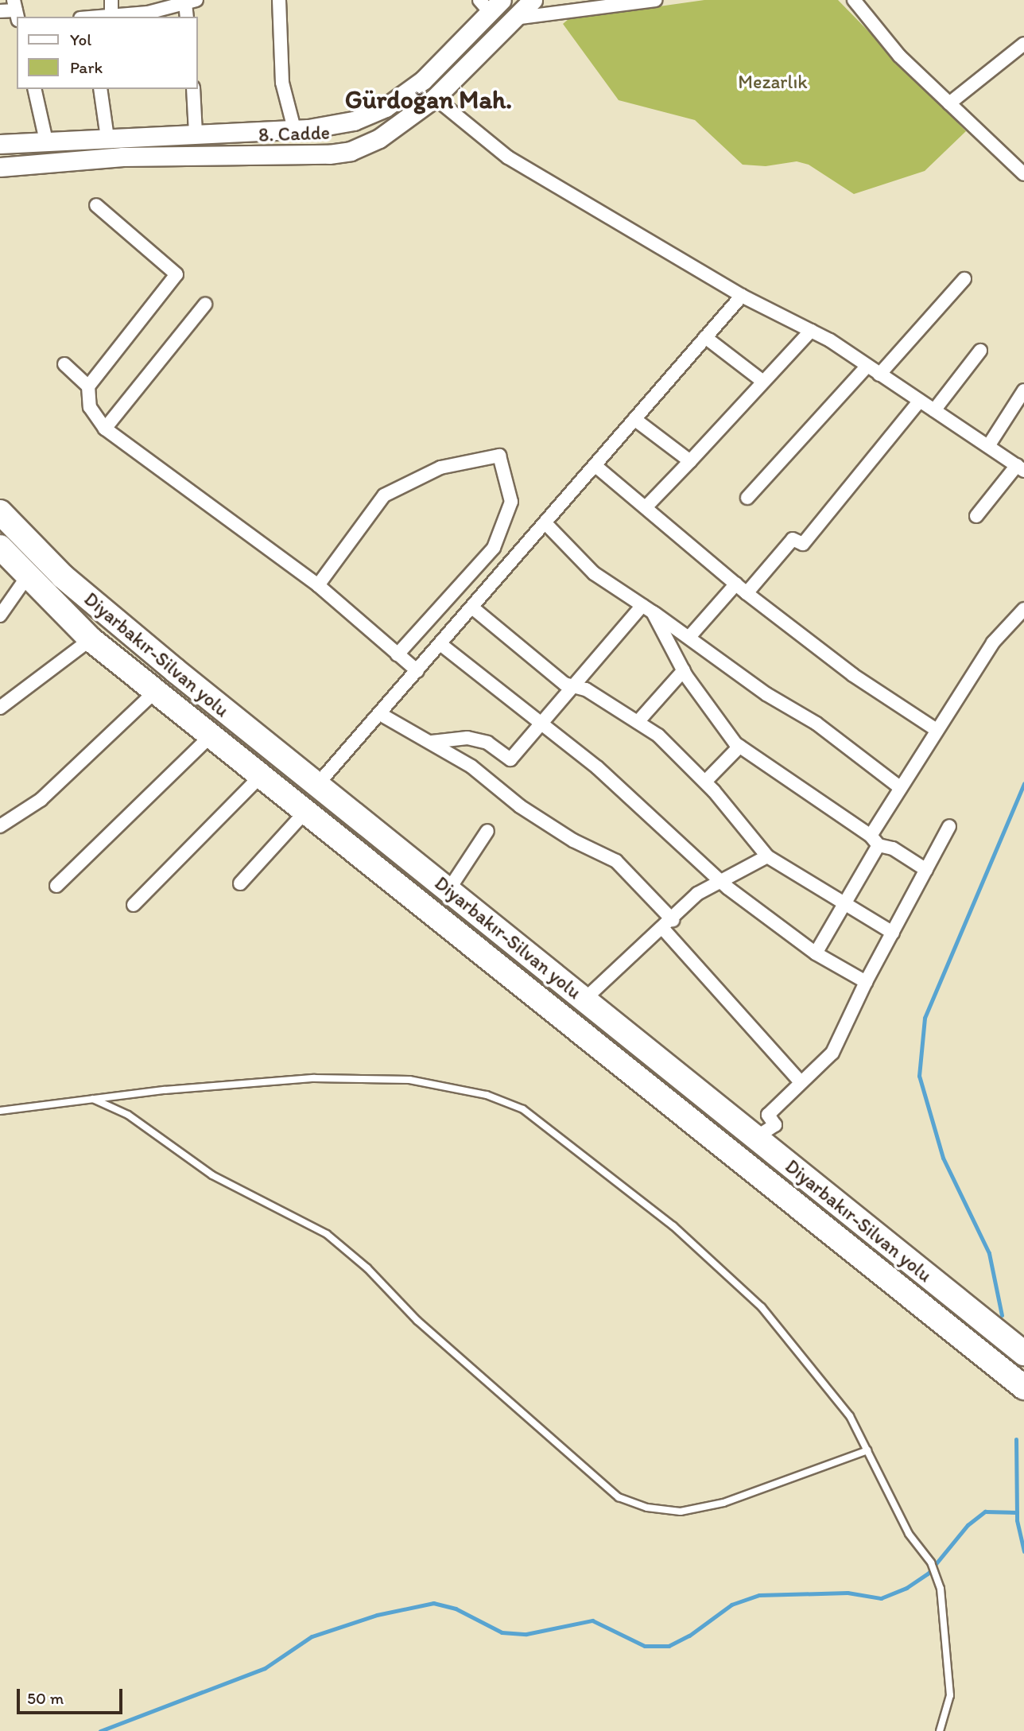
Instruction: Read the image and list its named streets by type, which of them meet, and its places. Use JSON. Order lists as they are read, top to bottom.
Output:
{
  "streets": {
    "highway": ["Diyarbakır-Silvan yolu"],
    "street": ["8. Cadde"]
  },
  "districts": ["Gürdoğan Mah."],
  "parks": ["Mezarlık"],
  "legend": ["Yol", "Park"],
  "scale_bar": "50 m"
}
